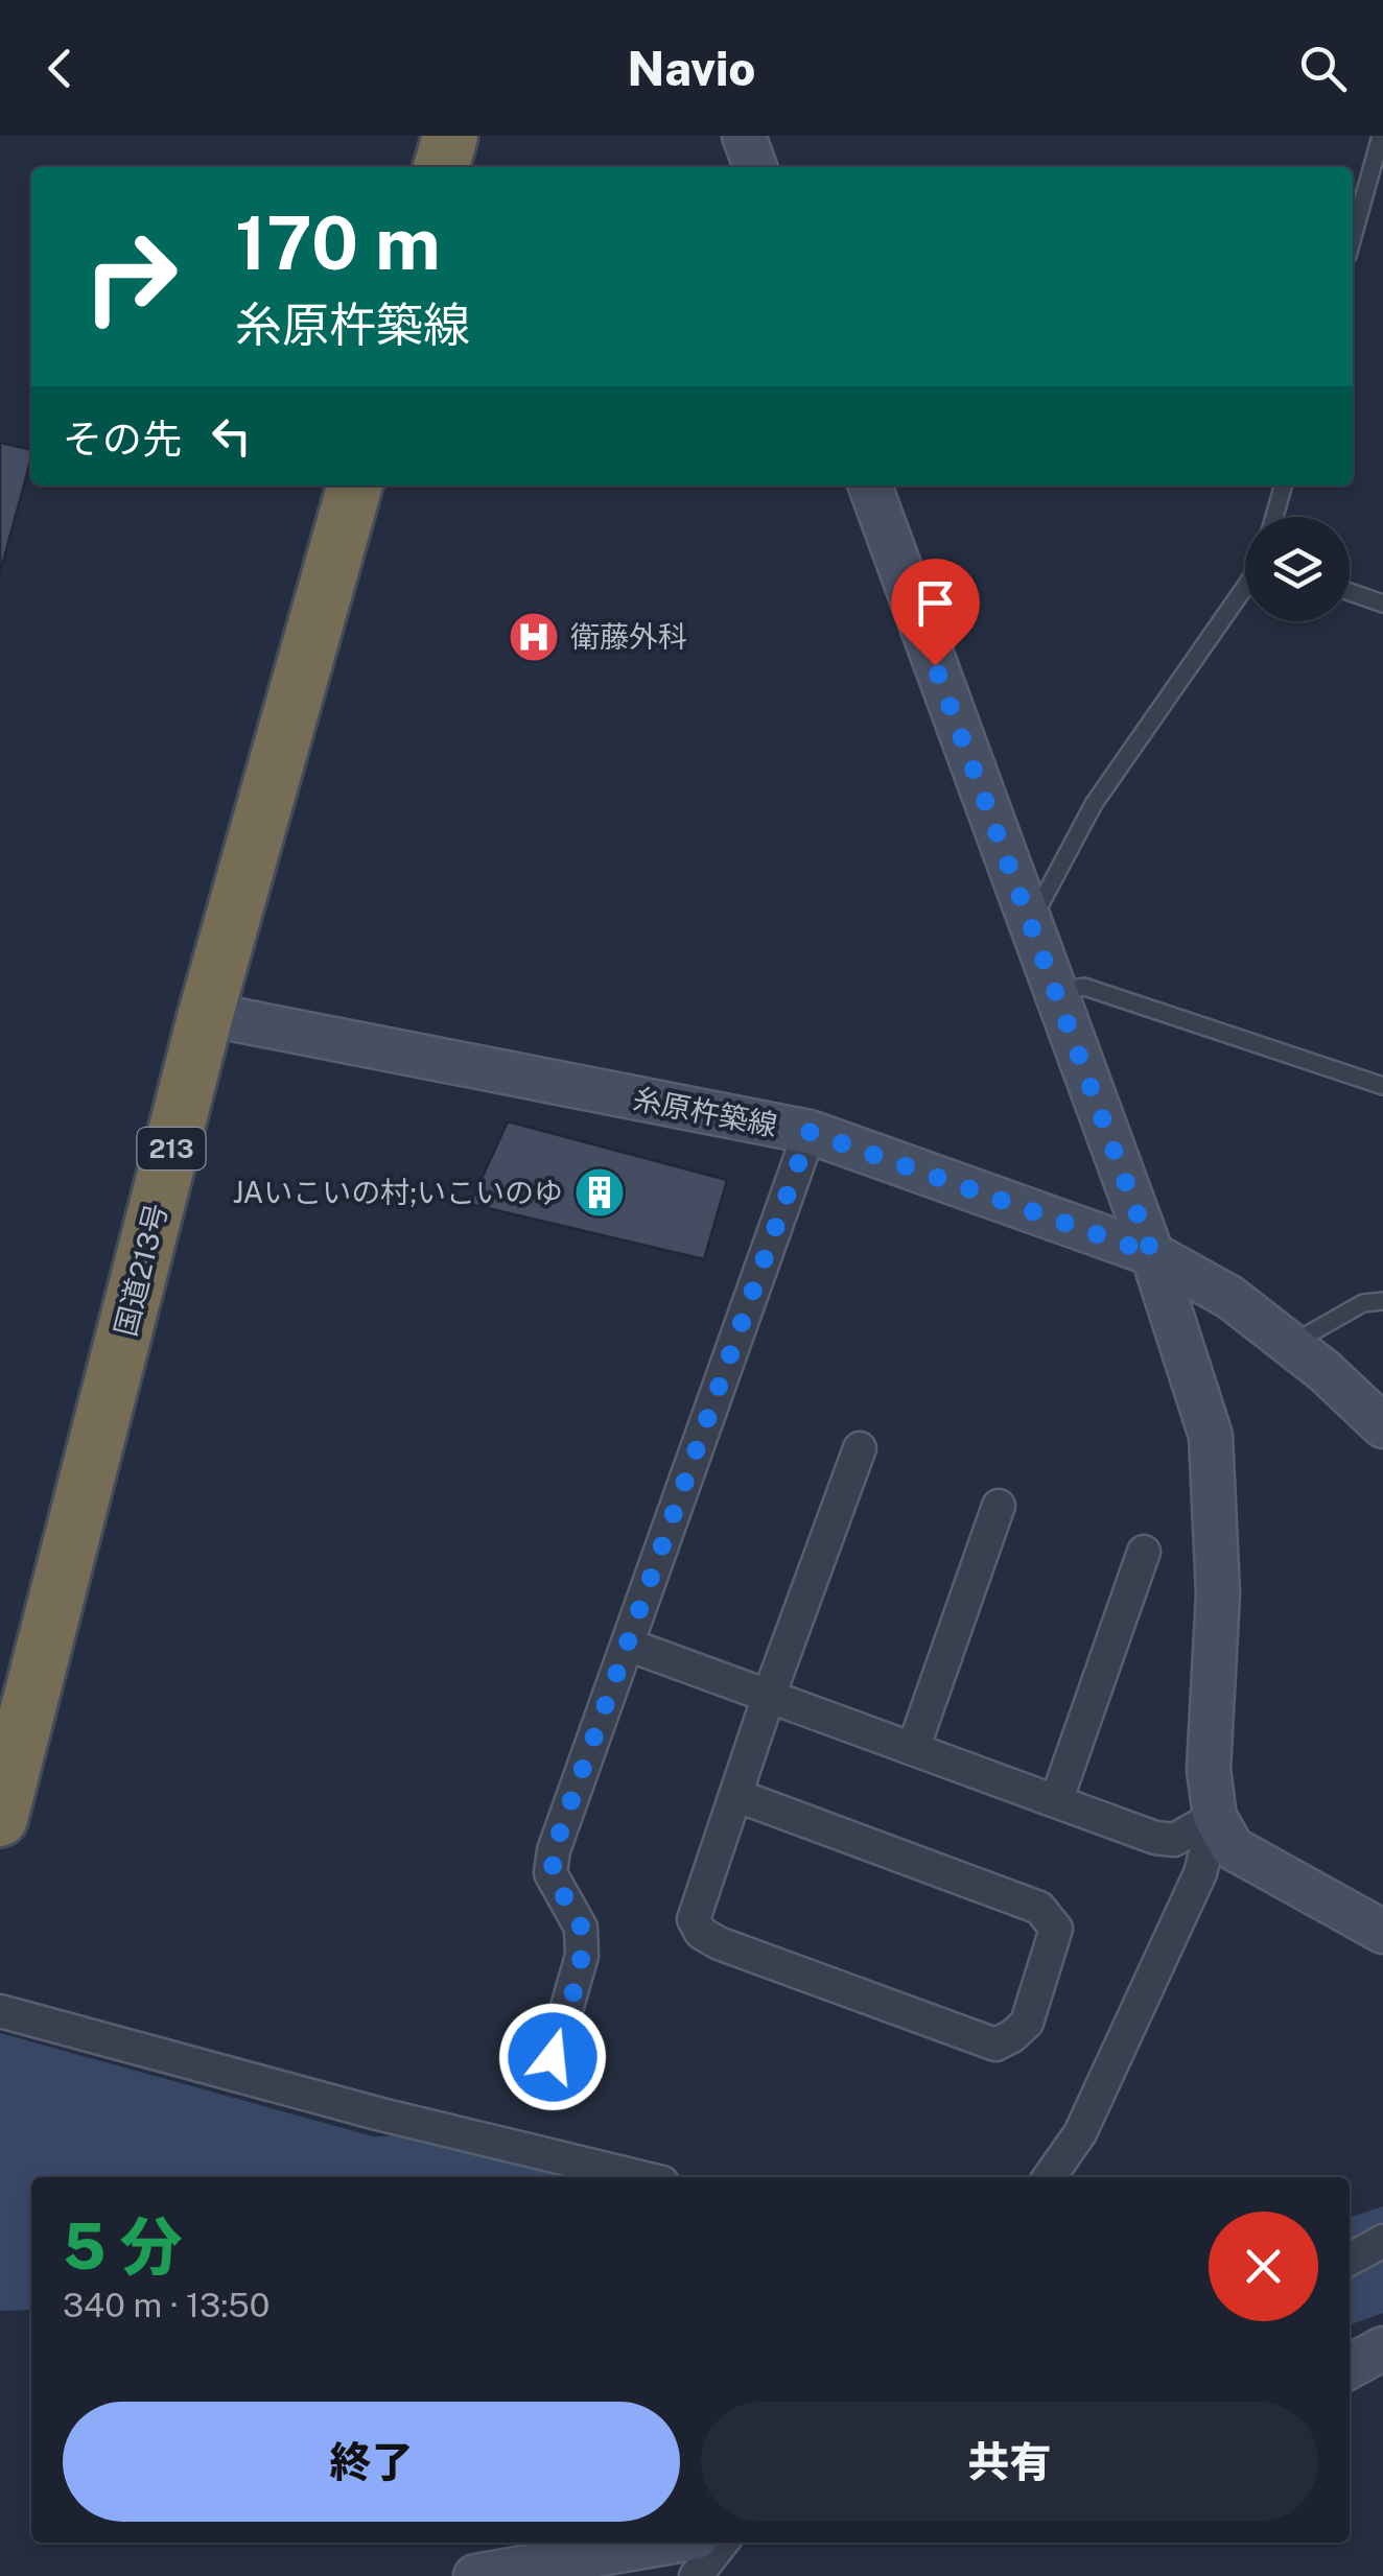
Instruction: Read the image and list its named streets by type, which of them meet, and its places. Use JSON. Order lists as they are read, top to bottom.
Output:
{
  "streets": {
    "highway": ["213", "国道213号"],
    "street": ["糸原杵築線"]
  },
  "crossings": [
    ["糸原杵築線", "国道213号"]
  ],
  "places": {
    "hospital": ["衛藤外科"],
    "building": ["JAいこいの村;いこいのゆ"]
  },
  "page": {
    "header": "Navio",
    "turn": ["170 m", "糸原杵築線"],
    "then": "その先",
    "heading": ["5 分", "340 m · 13:50"],
    "buttons": ["終了", "共有"]
  }
}
